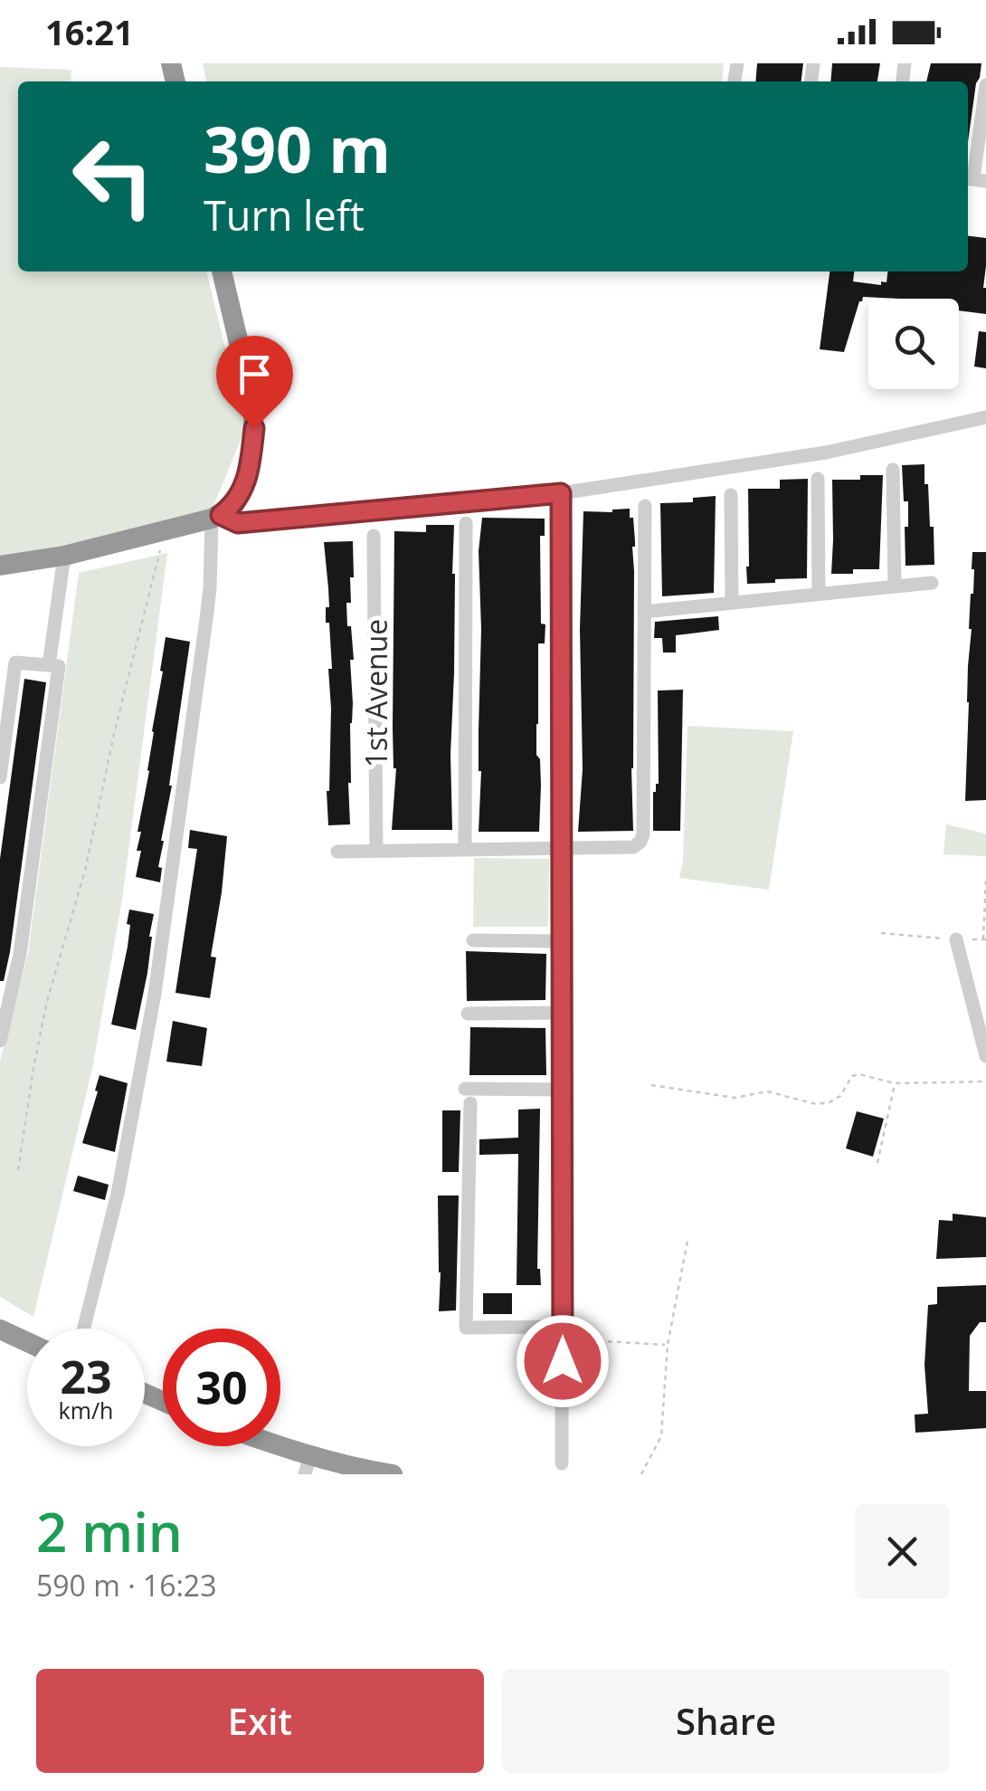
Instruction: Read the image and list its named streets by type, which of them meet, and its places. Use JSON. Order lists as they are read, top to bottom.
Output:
{
  "streets": {
    "street": ["1st Avenue"]
  },
  "page": {
    "status": "16:21",
    "turn": ["390 m", "Turn left"],
    "speed": "23 km/h",
    "limit": "30",
    "heading": ["2 min", "590 m · 16:23"],
    "buttons": ["Exit", "Share"]
  }
}
